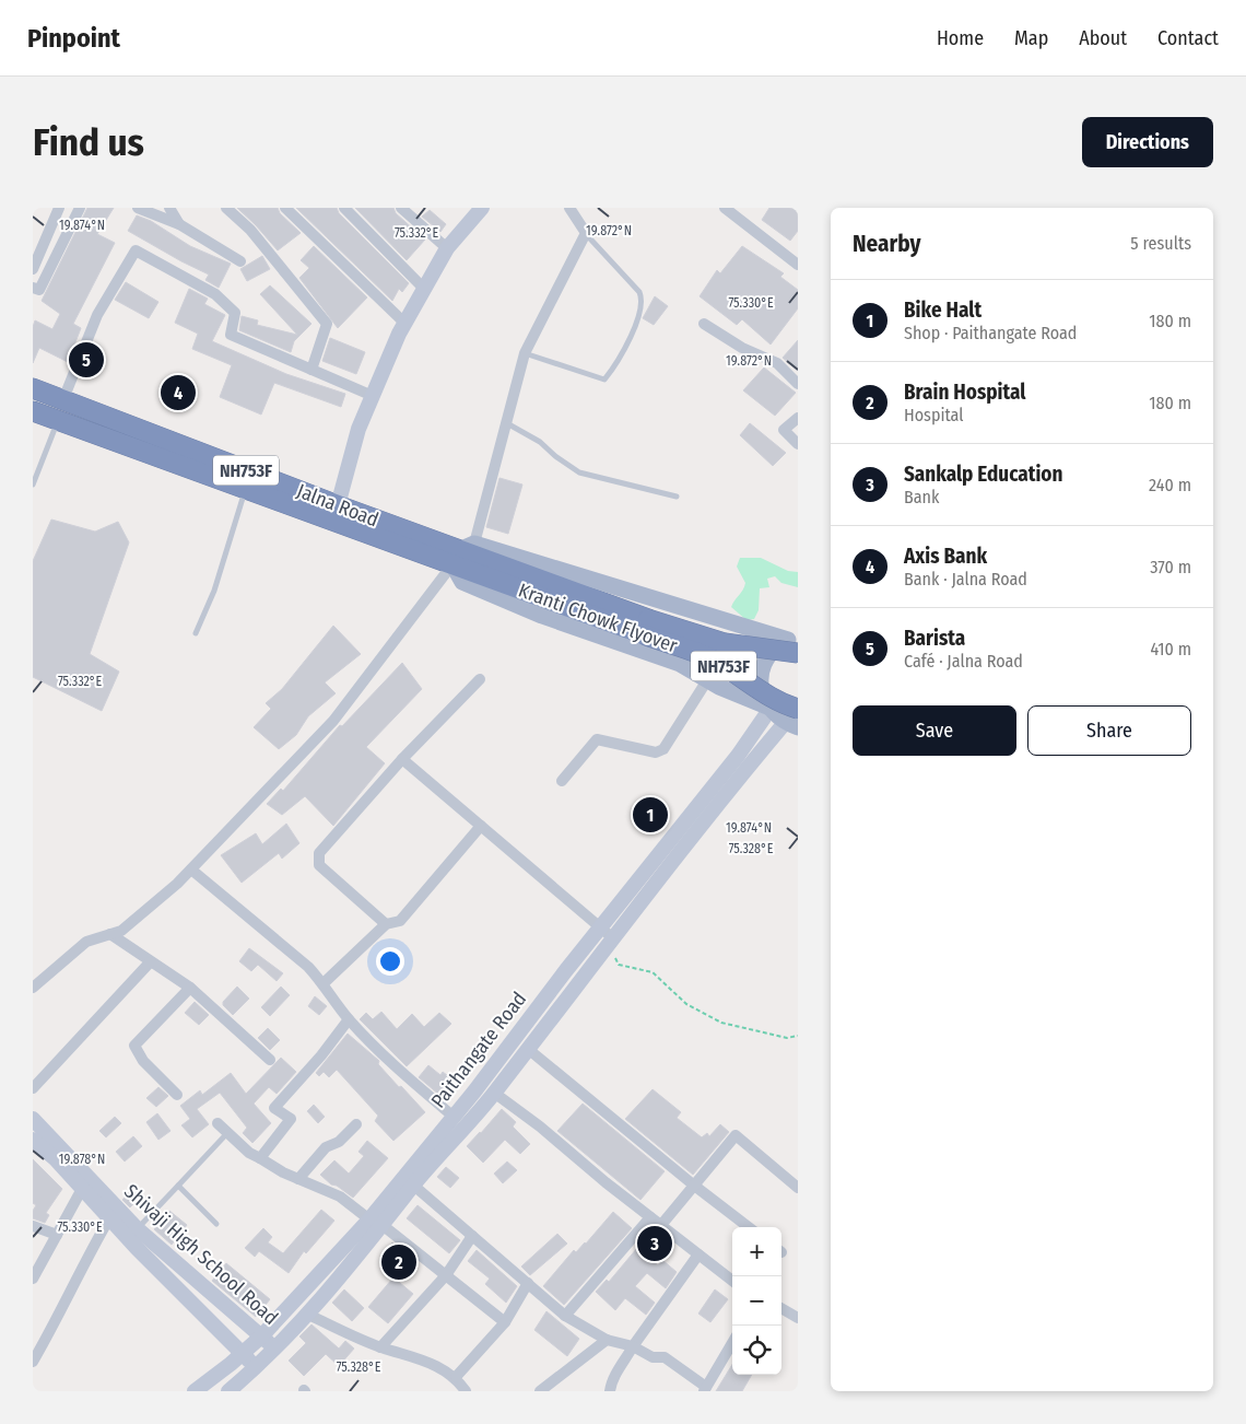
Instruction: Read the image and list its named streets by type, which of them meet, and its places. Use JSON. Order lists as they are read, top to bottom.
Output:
{
  "streets": {
    "highway": ["NH753F", "Jalna Road", "Kranti Chowk Flyover"],
    "street": ["Paithangate Road", "Shivaji High School Road"]
  },
  "crossings": [
    ["Jalna Road", "Kranti Chowk Flyover"],
    ["Kranti Chowk Flyover", "Paithangate Road"],
    ["Paithangate Road", "Shivaji High School Road"]
  ],
  "page": {
    "header": "Pinpoint",
    "nav": [
      "Home",
      "Map",
      "About",
      "Contact"
    ],
    "buttons": [
      "Directions",
      ["Save", "Share"]
    ],
    "title": "Find us",
    "heading": ["Nearby", "5 results"],
    "list": [
      {
        "mark": "1",
        "name": "Bike Halt",
        "note": "Shop · Paithangate Road",
        "value": "180 m"
      },
      {
        "mark": "2",
        "name": "Brain Hospital",
        "note": "Hospital",
        "value": "180 m"
      },
      {
        "mark": "3",
        "name": "Sankalp Education",
        "note": "Bank",
        "value": "240 m"
      },
      {
        "mark": "4",
        "name": "Axis Bank",
        "note": "Bank · Jalna Road",
        "value": "370 m"
      },
      {
        "mark": "5",
        "name": "Barista",
        "note": "Café · Jalna Road",
        "value": "410 m"
      }
    ],
    "pins": [
      "5",
      "4",
      "1",
      "3",
      "2"
    ],
    "map_buttons": ["+", "−"]
  },
  "coordinates": [
    "19.874°N",
    "19.872°N",
    "75.332°E",
    "75.330°E",
    "75.328°E",
    "19.878°N"
  ]
}
